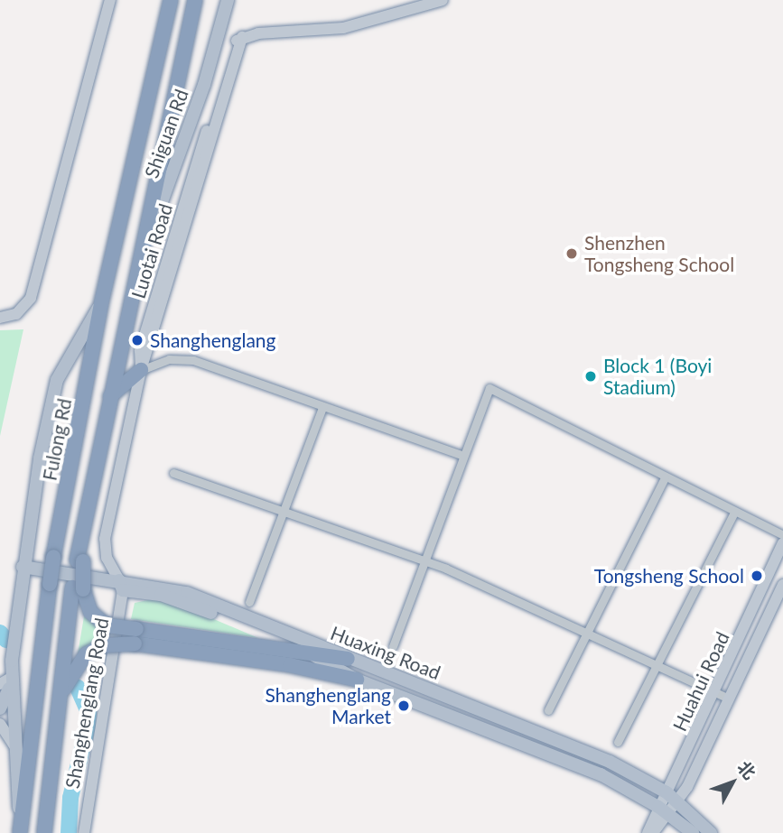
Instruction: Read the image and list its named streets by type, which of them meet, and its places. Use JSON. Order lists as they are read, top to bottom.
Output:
{
  "streets": {
    "highway": ["Fulong Rd"],
    "main road": ["Shiguan Rd", "Huaxing Road"],
    "street": ["Luotai Road", "Huahui Road", "Shanghenglang Road"]
  },
  "crossings": [
    ["Luotai Road", "Huaxing Road"],
    ["Luotai Road", "Shanghenglang Road"],
    ["Huaxing Road", "Huahui Road"],
    ["Huaxing Road", "Shanghenglang Road"]
  ],
  "places": [
    "Shenzhen Tongsheng School",
    "Shanghenglang",
    "Block 1 (Boyi Stadium)",
    "Tongsheng School",
    "Shanghenglang Market"
  ],
  "north": "top right"
}
